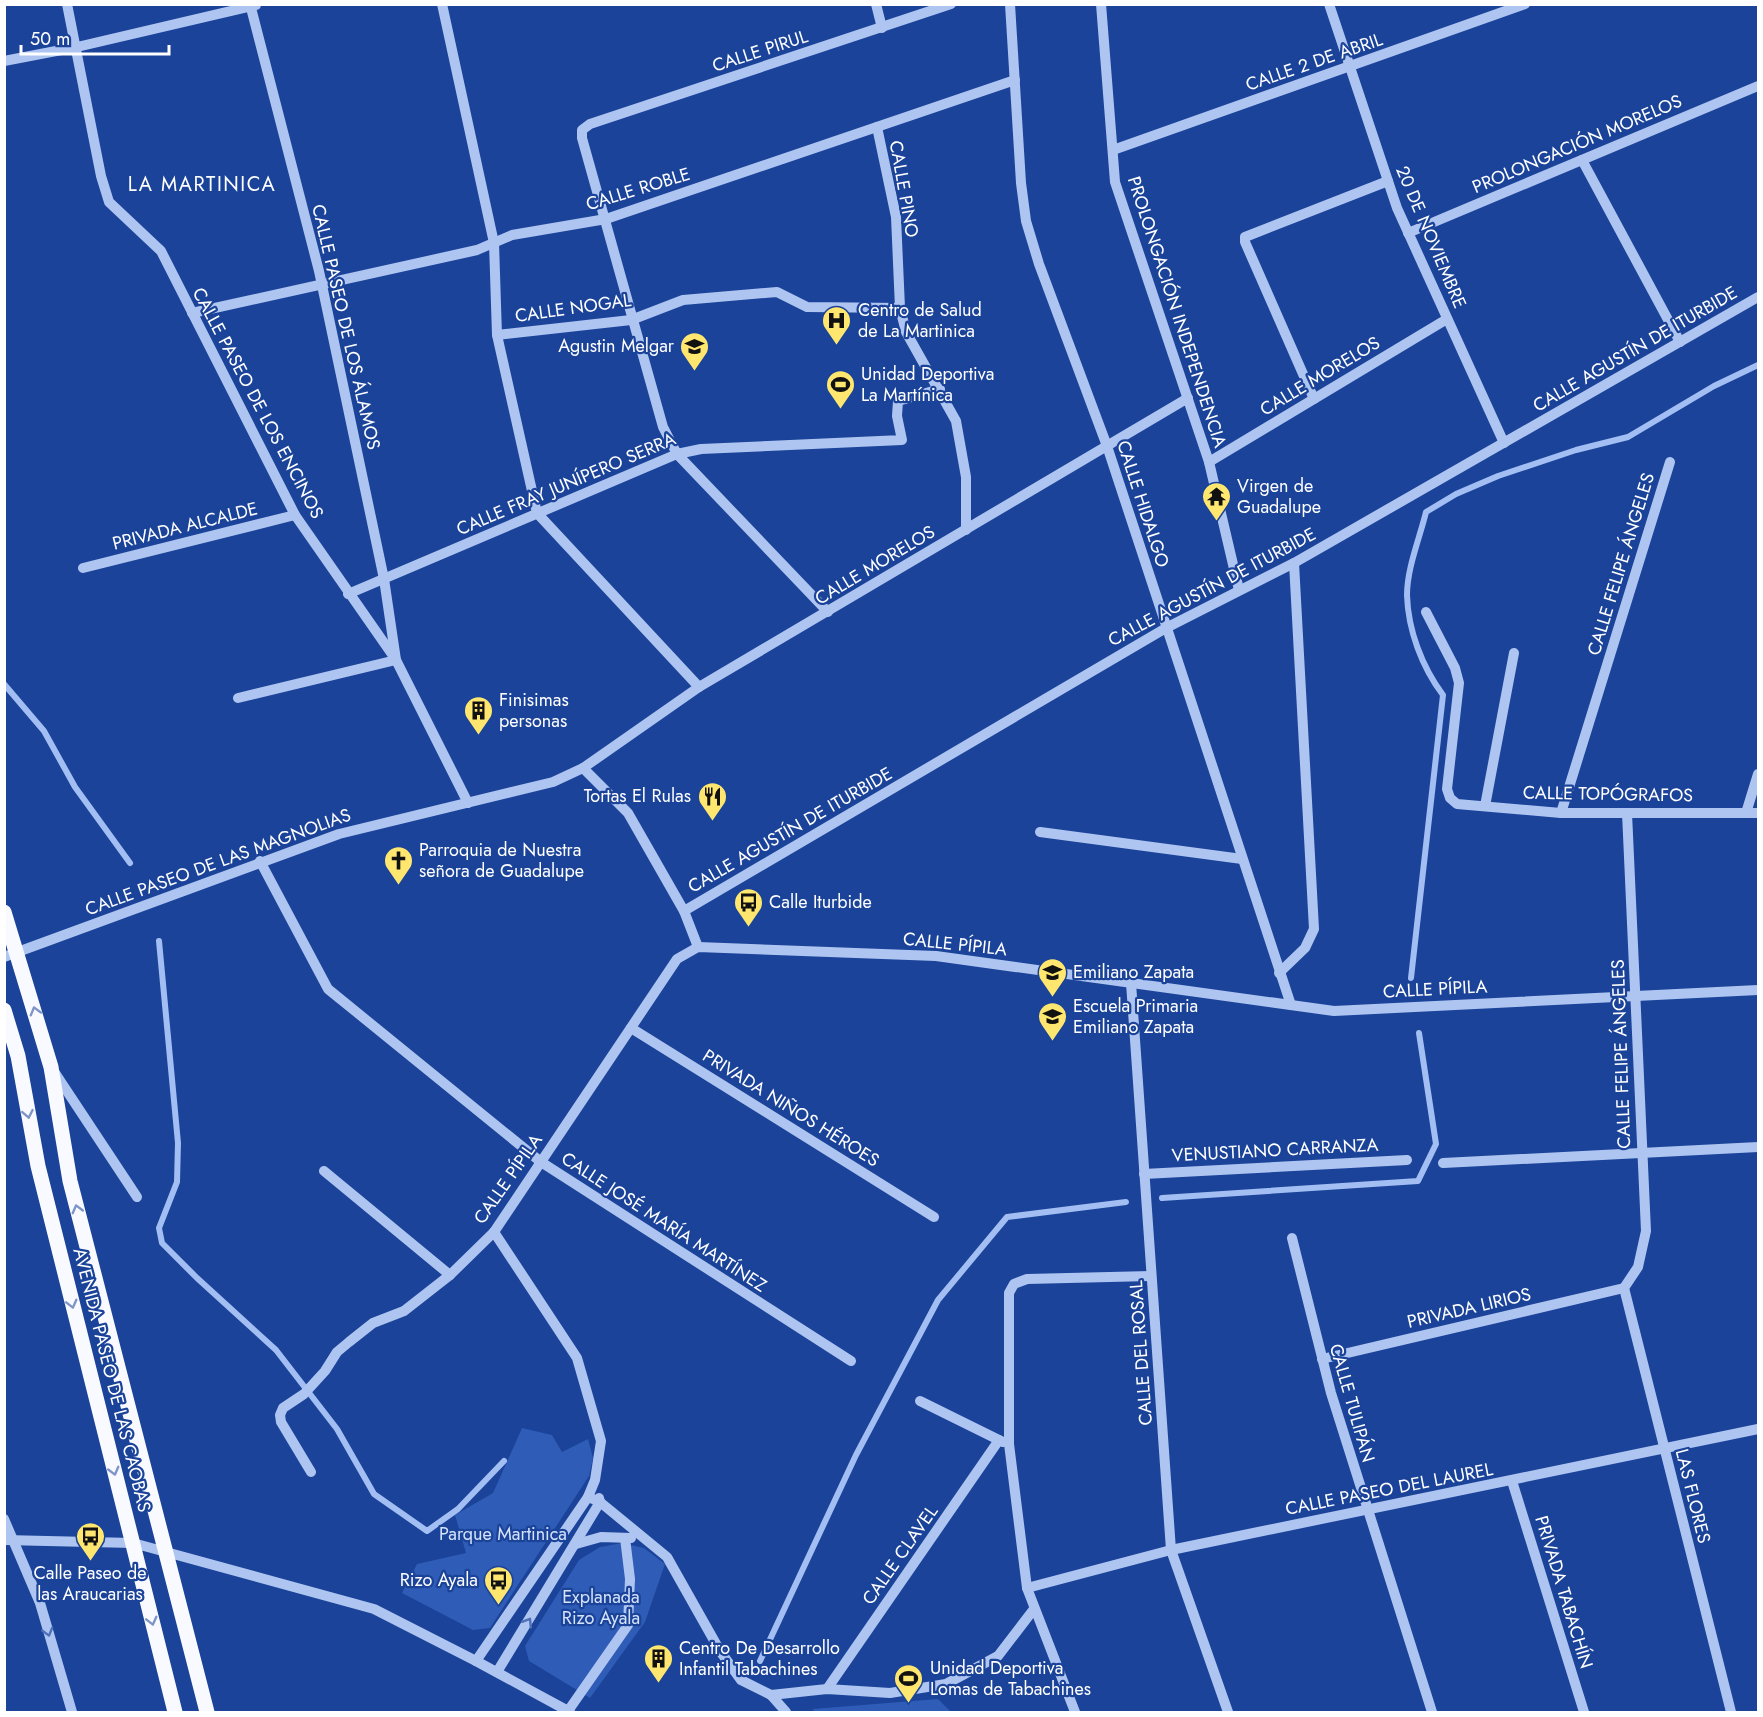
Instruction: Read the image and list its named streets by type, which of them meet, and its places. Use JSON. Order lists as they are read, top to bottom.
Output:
{
  "streets": {
    "main road": ["AVENIDA PASEO DE LAS CAOBAS"],
    "street": [
      "CALLE PIRUL",
      "CALLE 2 DE ABRIL",
      "PROLONGACIÓN MORELOS",
      "CALLE ROBLE",
      "CALLE PINO",
      "20 DE NOVIEMBRE",
      "CALLE NOGAL",
      "PROLONGACIÓN INDEPENDENCIA",
      "CALLE PASEO DE LOS ÁLAMOS",
      "CALLE AGUSTÍN DE ITURBIDE",
      "CALLE MORELOS",
      "CALLE PASEO DE LOS ENCINOS",
      "CALLE FRAY JUNÍPERO SERRA",
      "CALLE HIDALGO",
      "PRIVADA ALCALDE",
      "CALLE FELIPE ÁNGELES",
      "CALLE TOPÓGRAFOS",
      "CALLE PASEO DE LAS MAGNOLIAS",
      "CALLE PÍPILA",
      "PRIVADA NIÑOS HÉROES",
      "VENUSTIANO CARRANZA",
      "CALLE JOSÉ MARÍA MARTÍNEZ",
      "PRIVADA LIRIOS",
      "CALLE DEL ROSAL",
      "CALLE TULIPÁN",
      "CALLE PASEO DEL LAUREL",
      "LAS FLORES",
      "CALLE CLAVEL",
      "PRIVADA TABACHÍN"
    ]
  },
  "crossings": [
    ["CALLE PIRUL", "CALLE ROBLE"],
    ["CALLE 2 DE ABRIL", "20 DE NOVIEMBRE"],
    ["CALLE 2 DE ABRIL", "PROLONGACIÓN INDEPENDENCIA"],
    ["PROLONGACIÓN MORELOS", "20 DE NOVIEMBRE"],
    ["CALLE ROBLE", "CALLE PINO"],
    ["CALLE ROBLE", "CALLE PASEO DE LOS ÁLAMOS"],
    ["CALLE ROBLE", "CALLE PASEO DE LOS ENCINOS"],
    ["CALLE ROBLE", "CALLE HIDALGO"],
    ["CALLE PINO", "CALLE NOGAL"],
    ["CALLE PINO", "CALLE MORELOS"],
    ["CALLE PINO", "CALLE FRAY JUNÍPERO SERRA"],
    ["20 DE NOVIEMBRE", "CALLE AGUSTÍN DE ITURBIDE"],
    ["20 DE NOVIEMBRE", "CALLE MORELOS"],
    ["PROLONGACIÓN INDEPENDENCIA", "CALLE AGUSTÍN DE ITURBIDE"],
    ["PROLONGACIÓN INDEPENDENCIA", "CALLE MORELOS"],
    ["CALLE PASEO DE LOS ÁLAMOS", "CALLE PASEO DE LOS ENCINOS"],
    ["CALLE PASEO DE LOS ÁLAMOS", "CALLE FRAY JUNÍPERO SERRA"],
    ["CALLE AGUSTÍN DE ITURBIDE", "CALLE HIDALGO"],
    ["CALLE MORELOS", "CALLE HIDALGO"],
    ["CALLE MORELOS", "CALLE PASEO DE LAS MAGNOLIAS"],
    ["CALLE PASEO DE LOS ENCINOS", "CALLE FRAY JUNÍPERO SERRA"],
    ["CALLE PASEO DE LOS ENCINOS", "PRIVADA ALCALDE"],
    ["CALLE PASEO DE LOS ENCINOS", "CALLE PASEO DE LAS MAGNOLIAS"],
    ["CALLE HIDALGO", "CALLE PÍPILA"],
    ["CALLE FELIPE ÁNGELES", "CALLE TOPÓGRAFOS"],
    ["CALLE FELIPE ÁNGELES", "CALLE PÍPILA"],
    ["CALLE FELIPE ÁNGELES", "PRIVADA LIRIOS"],
    ["CALLE FELIPE ÁNGELES", "LAS FLORES"],
    ["CALLE PASEO DE LAS MAGNOLIAS", "CALLE JOSÉ MARÍA MARTÍNEZ"],
    ["CALLE PASEO DE LAS MAGNOLIAS", "AVENIDA PASEO DE LAS CAOBAS"],
    ["CALLE PÍPILA", "PRIVADA NIÑOS HÉROES"],
    ["CALLE PÍPILA", "CALLE JOSÉ MARÍA MARTÍNEZ"],
    ["CALLE PÍPILA", "CALLE DEL ROSAL"],
    ["VENUSTIANO CARRANZA", "CALLE DEL ROSAL"],
    ["PRIVADA LIRIOS", "CALLE TULIPÁN"],
    ["PRIVADA LIRIOS", "LAS FLORES"],
    ["CALLE DEL ROSAL", "CALLE PASEO DEL LAUREL"],
    ["CALLE TULIPÁN", "CALLE PASEO DEL LAUREL"],
    ["CALLE PASEO DEL LAUREL", "LAS FLORES"],
    ["CALLE PASEO DEL LAUREL", "PRIVADA TABACHÍN"]
  ],
  "districts": ["LA MARTINICA"],
  "parks": ["Parque Martinica", "Explanada Rizo Ayala"],
  "places": {
    "hospital": ["Centro de Salud de La Martinica"],
    "school or university": ["Agustin Melgar", "Emiliano Zapata", "Escuela Primaria Emiliano Zapata"],
    "sports": ["Unidad Deportiva La Martínica", "Unidad Deportiva Lomas de Tabachines"],
    "temple": ["Virgen de Guadalupe"],
    "building": ["Finisimas personas", "Centro De Desarrollo Infantil Tabachines"],
    "restaurant": ["Tortas El Rulas"],
    "church": ["Parroquia de Nuestra señora de Guadalupe"],
    "bus stop": ["Calle Iturbide", "Calle Paseo de las Araucarias", "Rizo Ayala"]
  },
  "scale_bar": "50 m"
}
